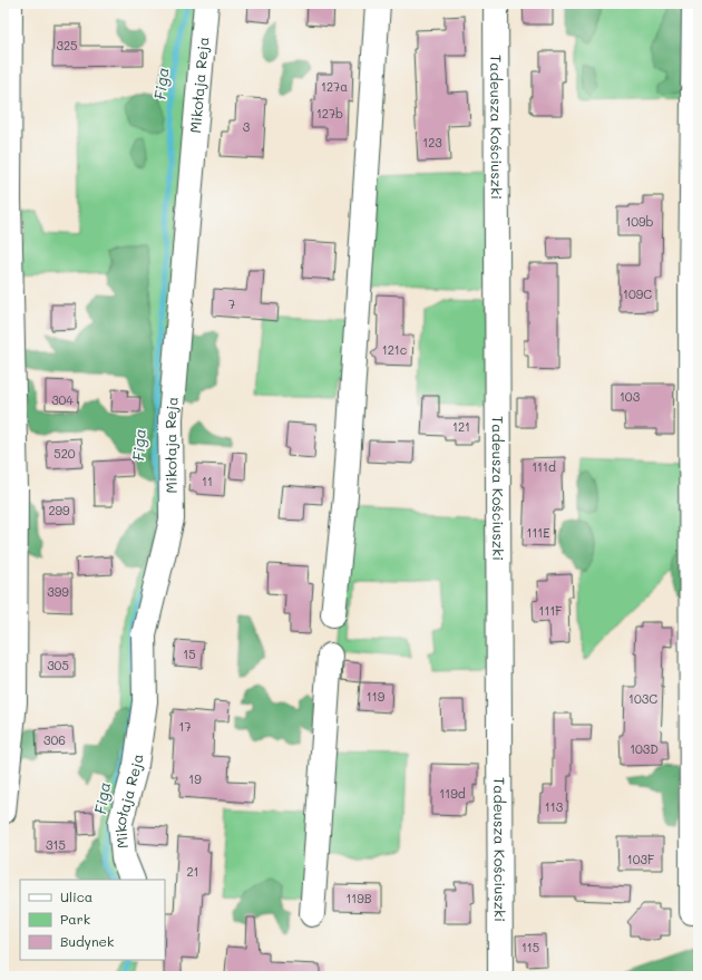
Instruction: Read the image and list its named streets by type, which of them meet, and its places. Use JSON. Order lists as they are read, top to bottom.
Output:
{
  "streets": {
    "street": ["Mikołaja Reja", "Tadeusza Kościuszki"]
  },
  "water": ["Figa"],
  "house_numbers": [
    "325",
    "127a",
    "127b",
    "3",
    "123",
    "109b",
    "109C",
    "7",
    "121c",
    "103",
    "304",
    "121",
    "520",
    "111d",
    "11",
    "299",
    "111E",
    "399",
    "111F",
    "15",
    "305",
    "119",
    "103C",
    "17",
    "306",
    "103D",
    "19",
    "119d",
    "113",
    "315",
    "103F",
    "21",
    "119B",
    "115"
  ],
  "legend": ["Ulica", "Park", "Budynek"]
}
